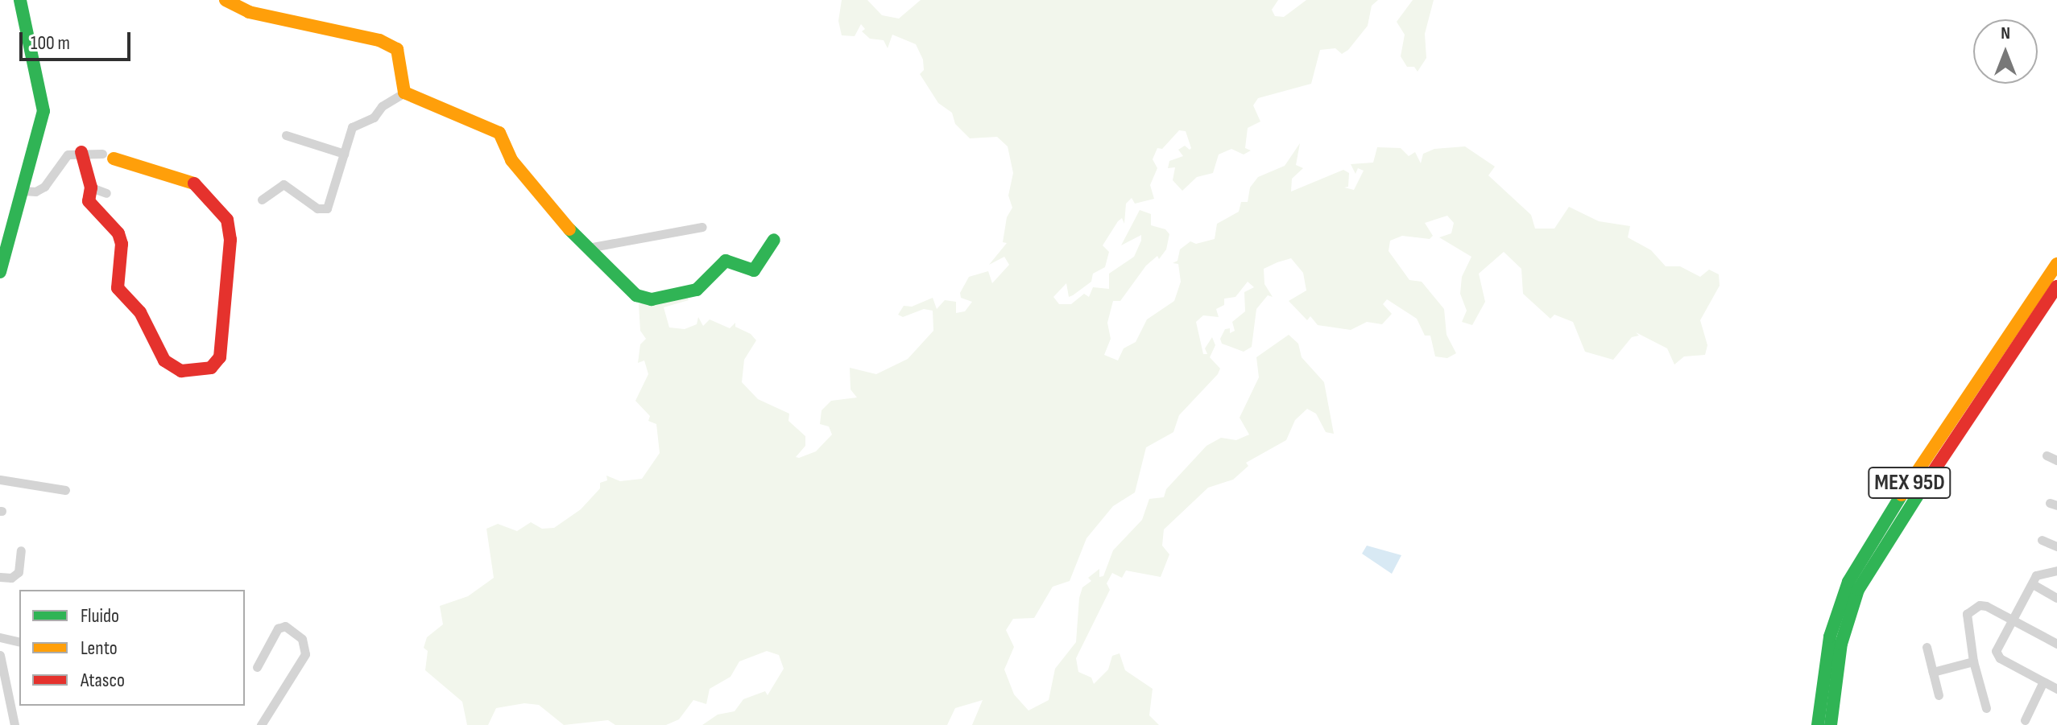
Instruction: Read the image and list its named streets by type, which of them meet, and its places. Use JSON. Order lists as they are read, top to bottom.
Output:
{
  "streets": {
    "main road": ["MEX 95D"]
  },
  "legend": ["Fluido", "Lento", "Atasco"],
  "scale_bar": "100 m",
  "north": "top"
}
